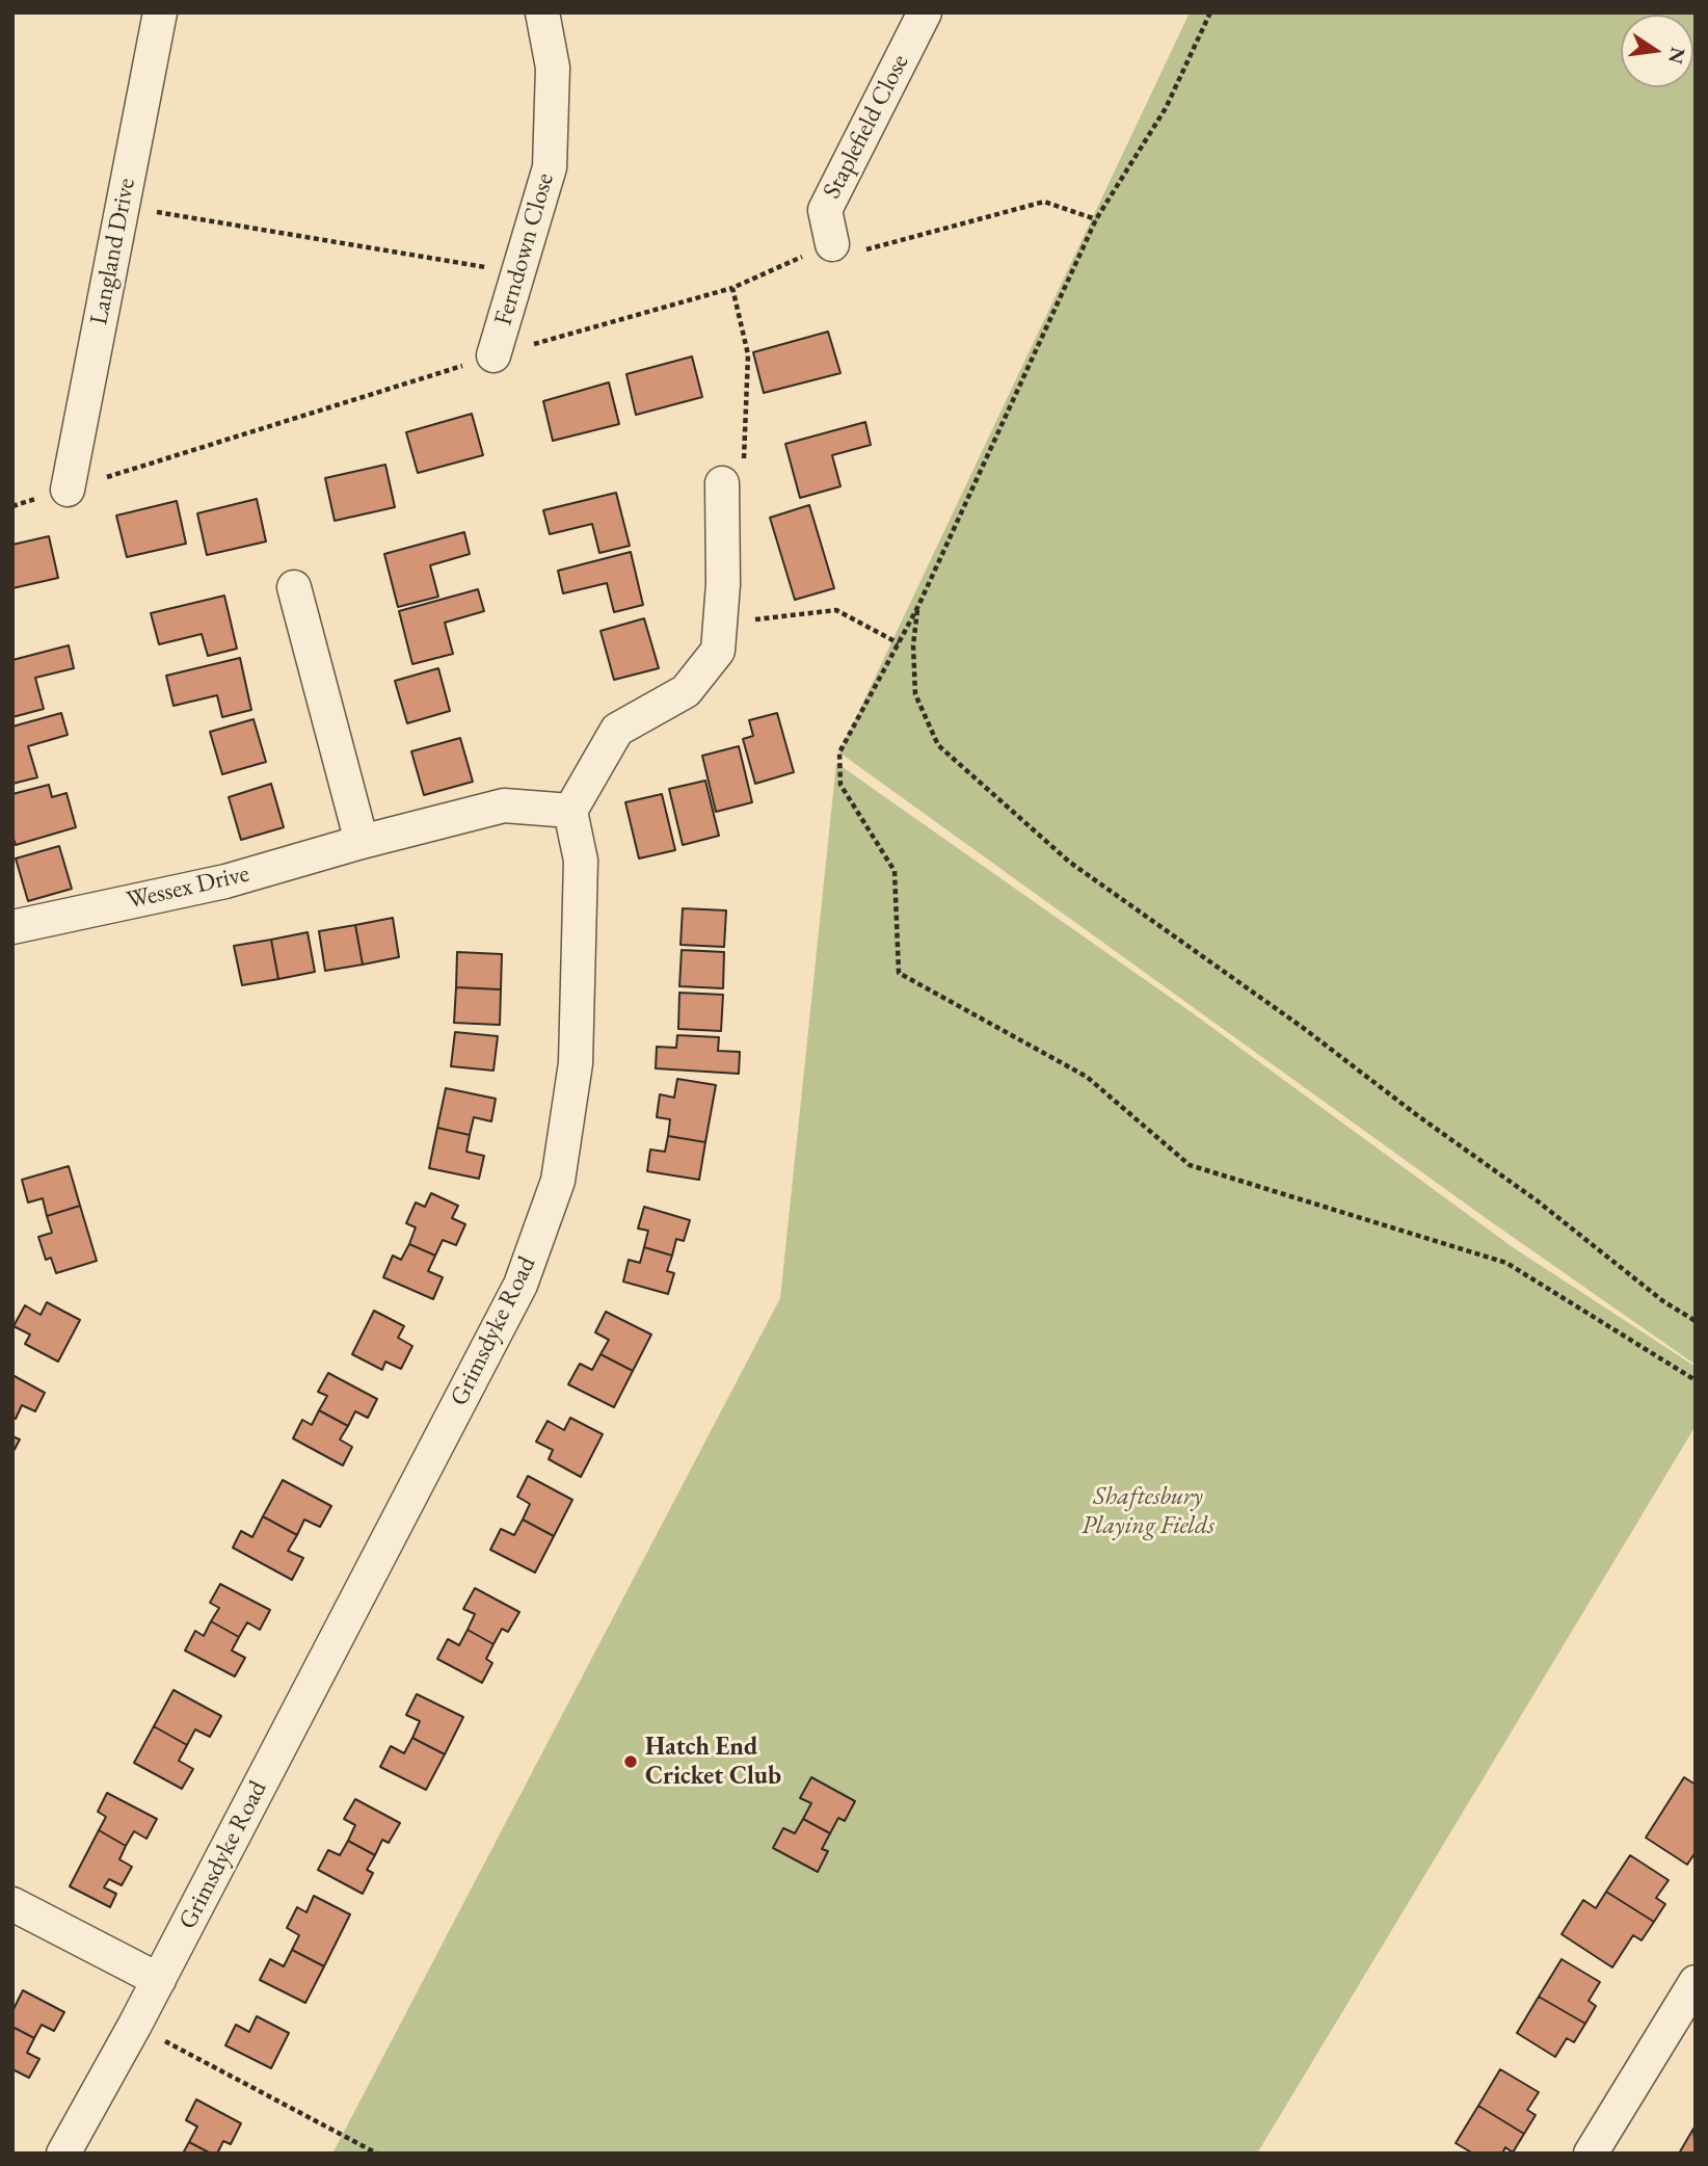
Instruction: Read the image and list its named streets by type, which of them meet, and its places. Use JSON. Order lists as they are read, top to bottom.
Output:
{
  "streets": {
    "street": [
      "Staplefield Close",
      "Ferndown Close",
      "Langland Drive",
      "Wessex Drive",
      "Grimsdyke Road"
    ]
  },
  "crossings": [
    ["Wessex Drive", "Grimsdyke Road"]
  ],
  "parks": ["Shaftesbury Playing Fields"],
  "places": ["Hatch End Cricket Club"],
  "north": "right"
}
